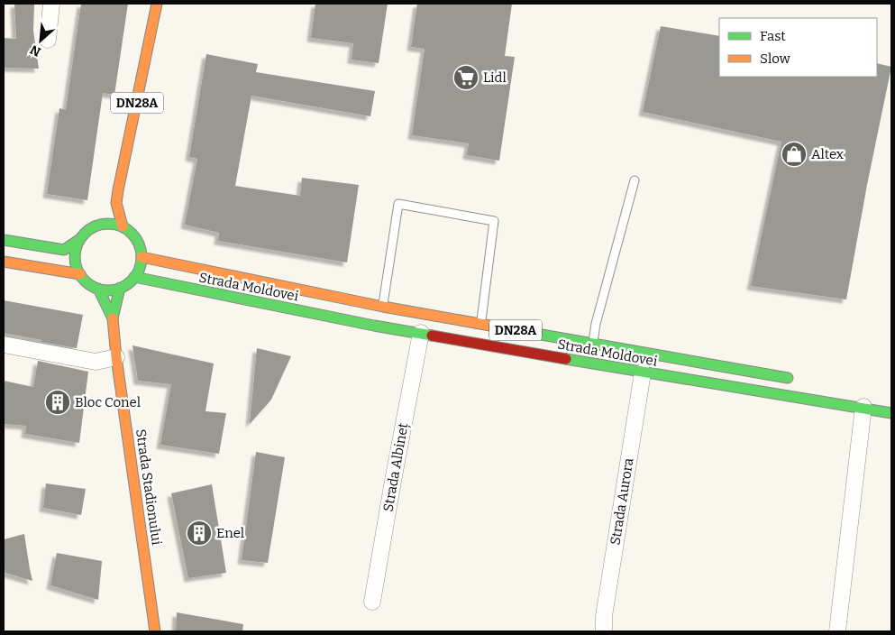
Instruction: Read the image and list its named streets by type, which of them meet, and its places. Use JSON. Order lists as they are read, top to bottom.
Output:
{
  "streets": {
    "main road": ["DN28A", "Strada Moldovei", "Strada Stadionului"],
    "street": ["Strada Albineț", "Strada Aurora"]
  },
  "crossings": [
    ["DN28A", "Strada Moldovei"],
    ["DN28A", "Strada Stadionului"],
    ["Strada Moldovei", "Strada Albineț"],
    ["Strada Moldovei", "Strada Stadionului"],
    ["Strada Moldovei", "Strada Aurora"]
  ],
  "places": {
    "supermarket": ["Lidl"],
    "shop": ["Altex"],
    "building": ["Bloc Conel", "Enel"]
  },
  "legend": ["Fast", "Slow"],
  "north": "bottom left"
}
